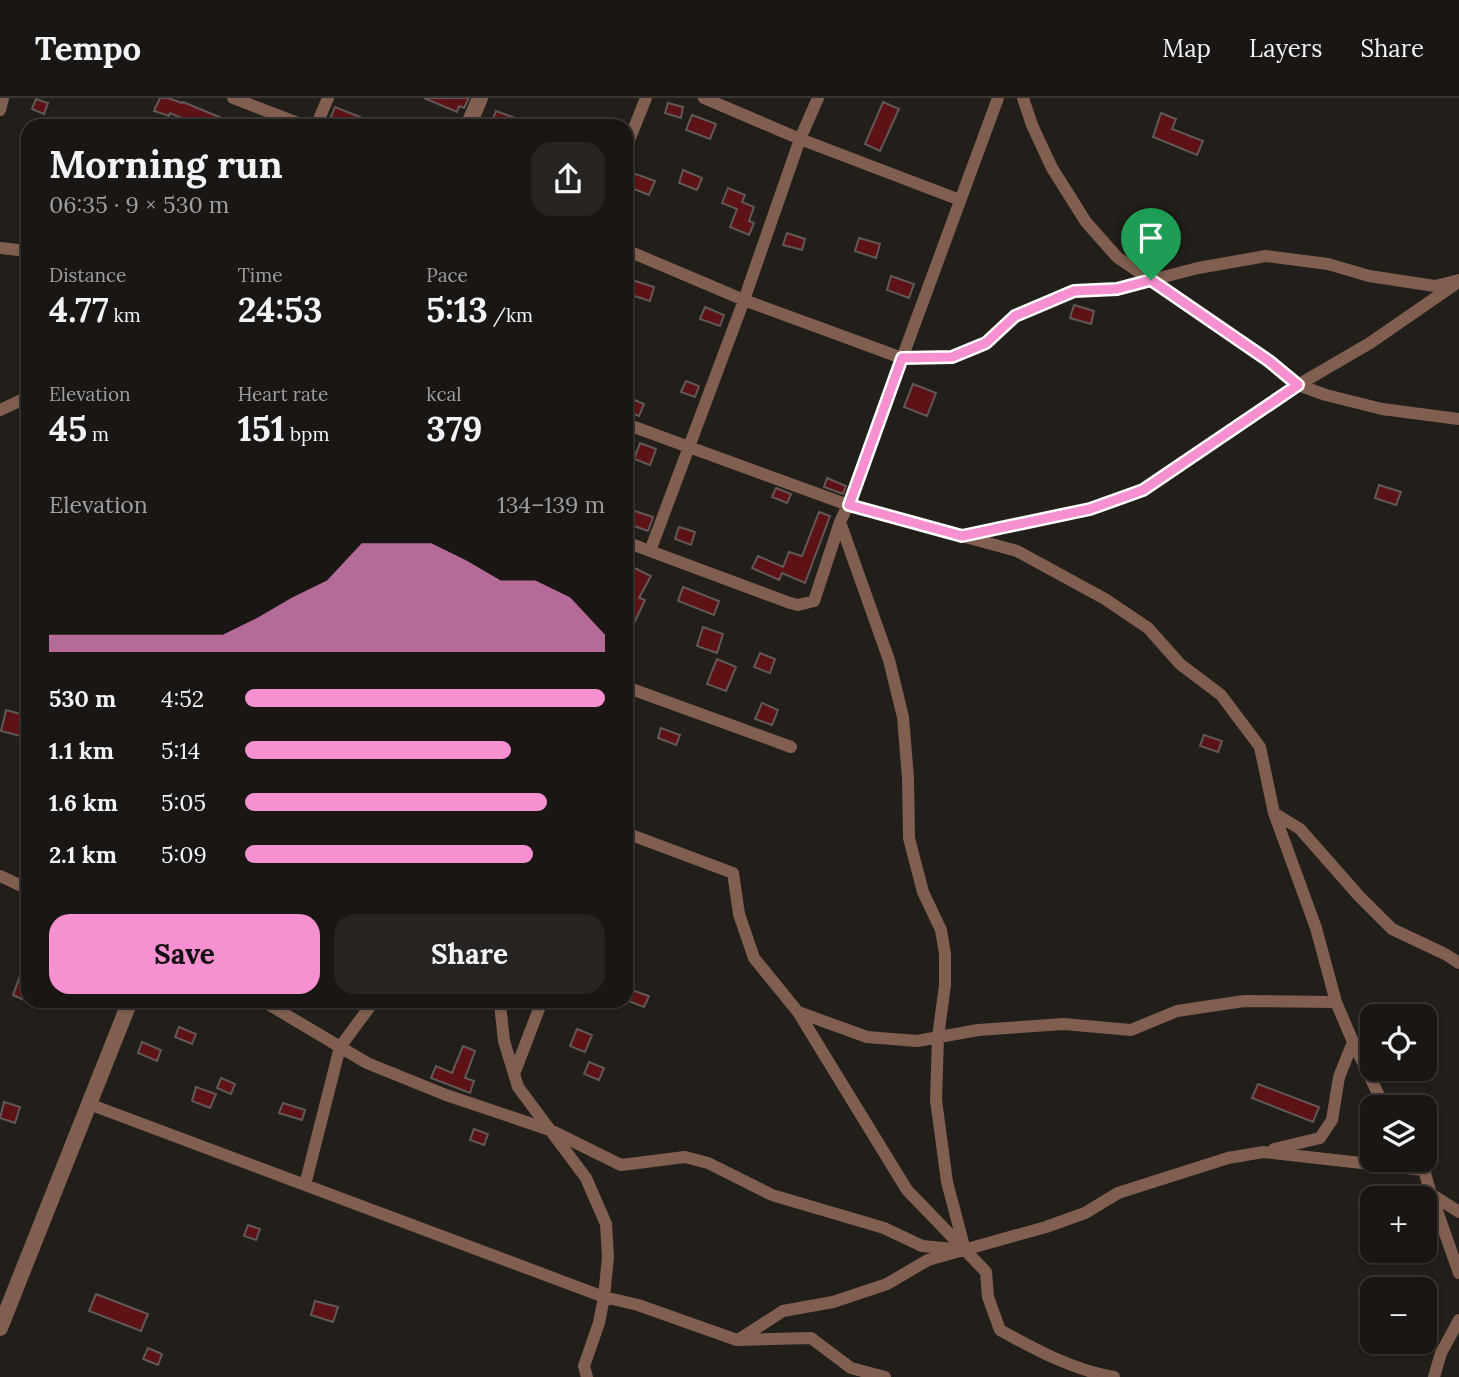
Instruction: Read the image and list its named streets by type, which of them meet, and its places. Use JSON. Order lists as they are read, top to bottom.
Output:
{
  "page": {
    "header": "Tempo",
    "nav": ["Map", "Layers", "Share"],
    "heading": ["Morning run", "06:35 · 9 × 530 m"],
    "stats": [
      ["Distance", "4.77 km"],
      ["Time", "24:53"],
      ["Pace", "5:13 /km"],
      ["Elevation", "45 m"],
      ["Heart rate", "151 bpm"],
      ["kcal", "379"]
    ],
    "chart": ["Elevation", "134–139 m"],
    "list": [
      {
        "name": "530 m",
        "note": "4:52"
      },
      {
        "name": "1.1 km",
        "note": "5:14"
      },
      {
        "name": "1.6 km",
        "note": "5:05"
      },
      {
        "name": "2.1 km",
        "note": "5:09"
      }
    ],
    "buttons": ["Save", "Share"],
    "map_buttons": ["+", "−"]
  }
}
